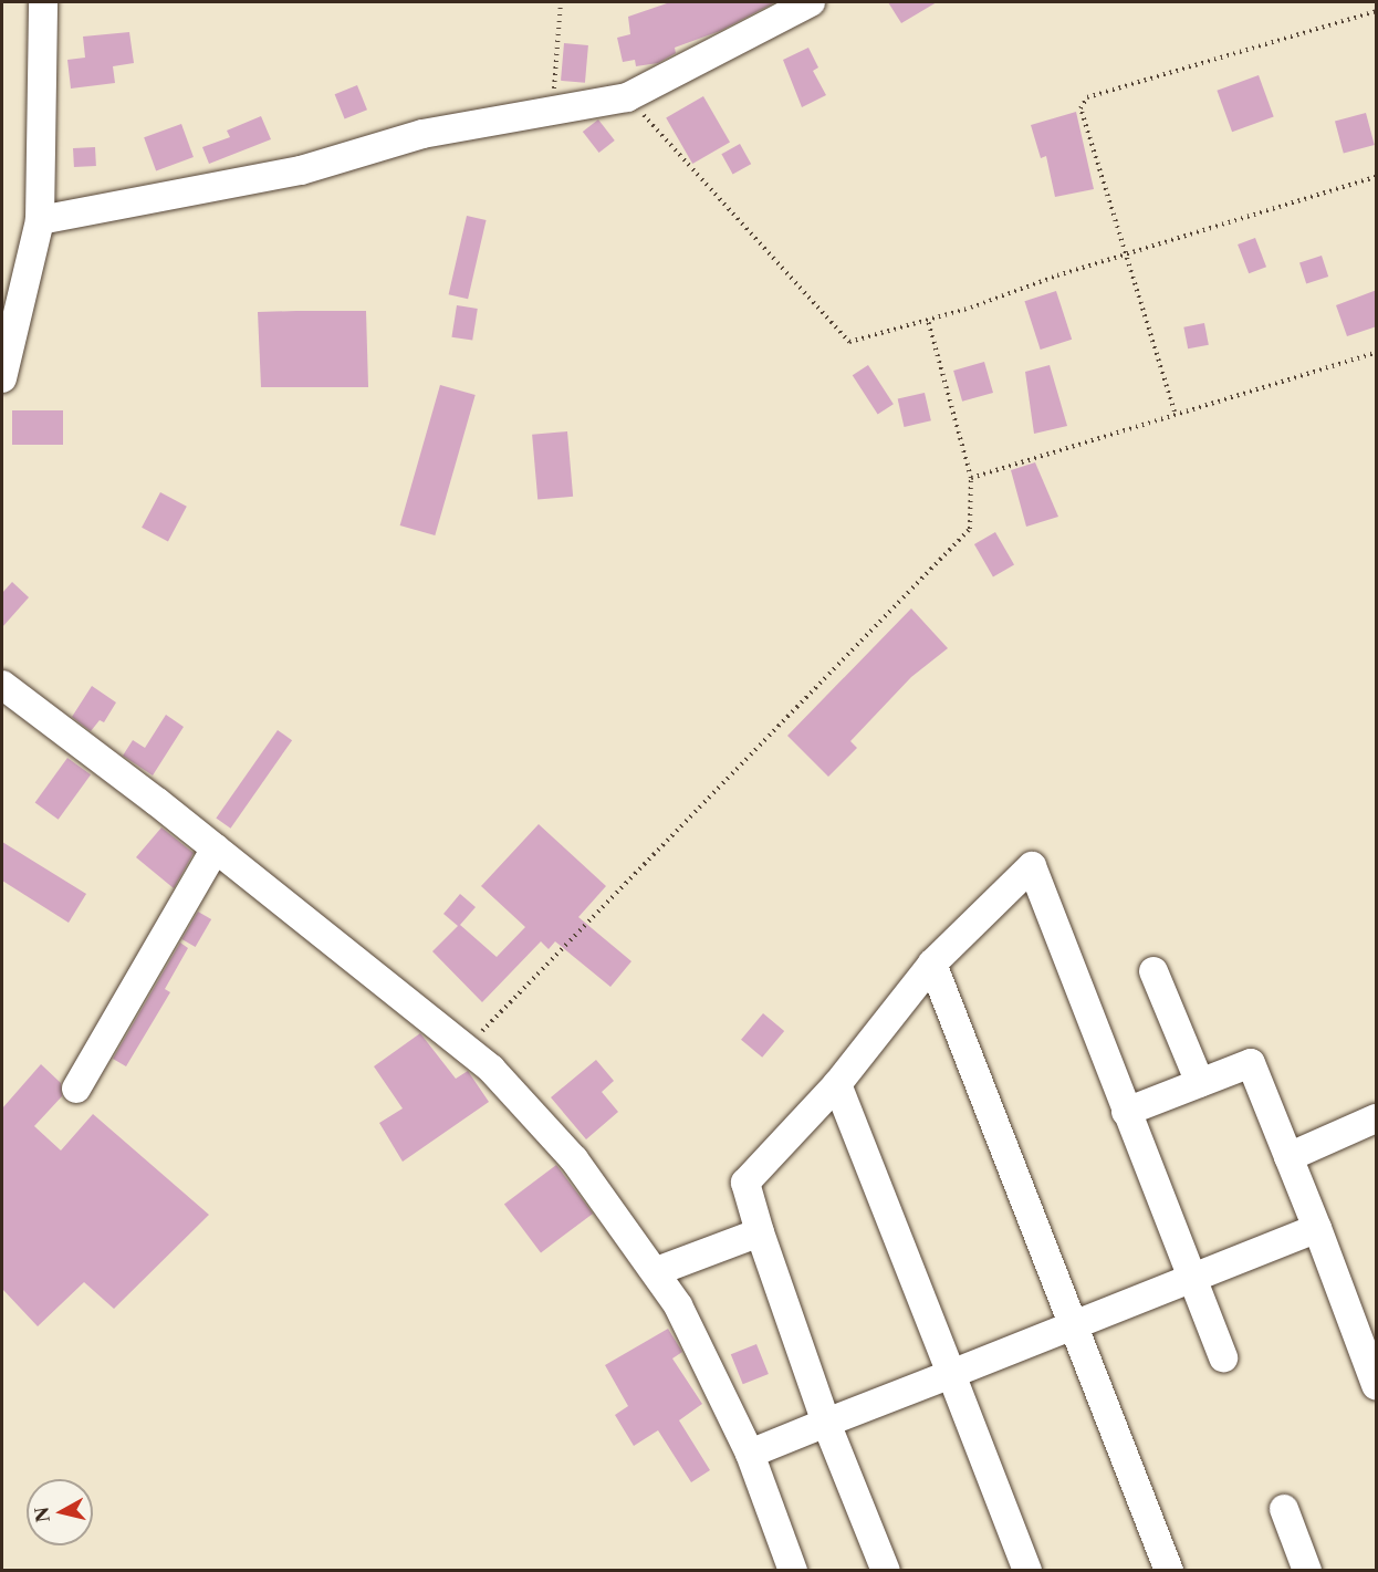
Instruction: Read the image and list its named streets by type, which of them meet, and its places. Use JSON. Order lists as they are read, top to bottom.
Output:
{
  "north": "left"
}
